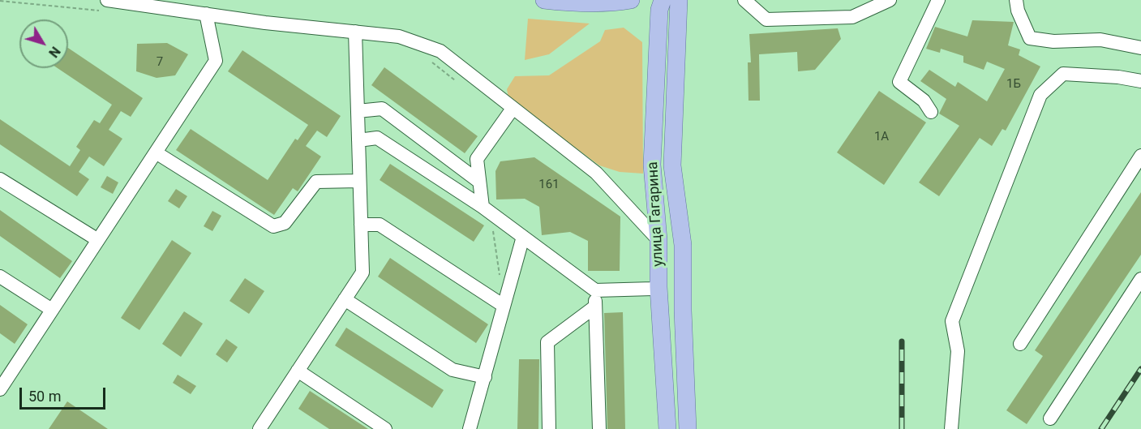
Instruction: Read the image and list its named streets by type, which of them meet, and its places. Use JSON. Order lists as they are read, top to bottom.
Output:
{
  "streets": {
    "main road": ["улица Гагарина"]
  },
  "house_numbers": [
    "7",
    "1Б",
    "1А",
    "161"
  ],
  "scale_bar": "50 m",
  "north": "bottom right"
}
